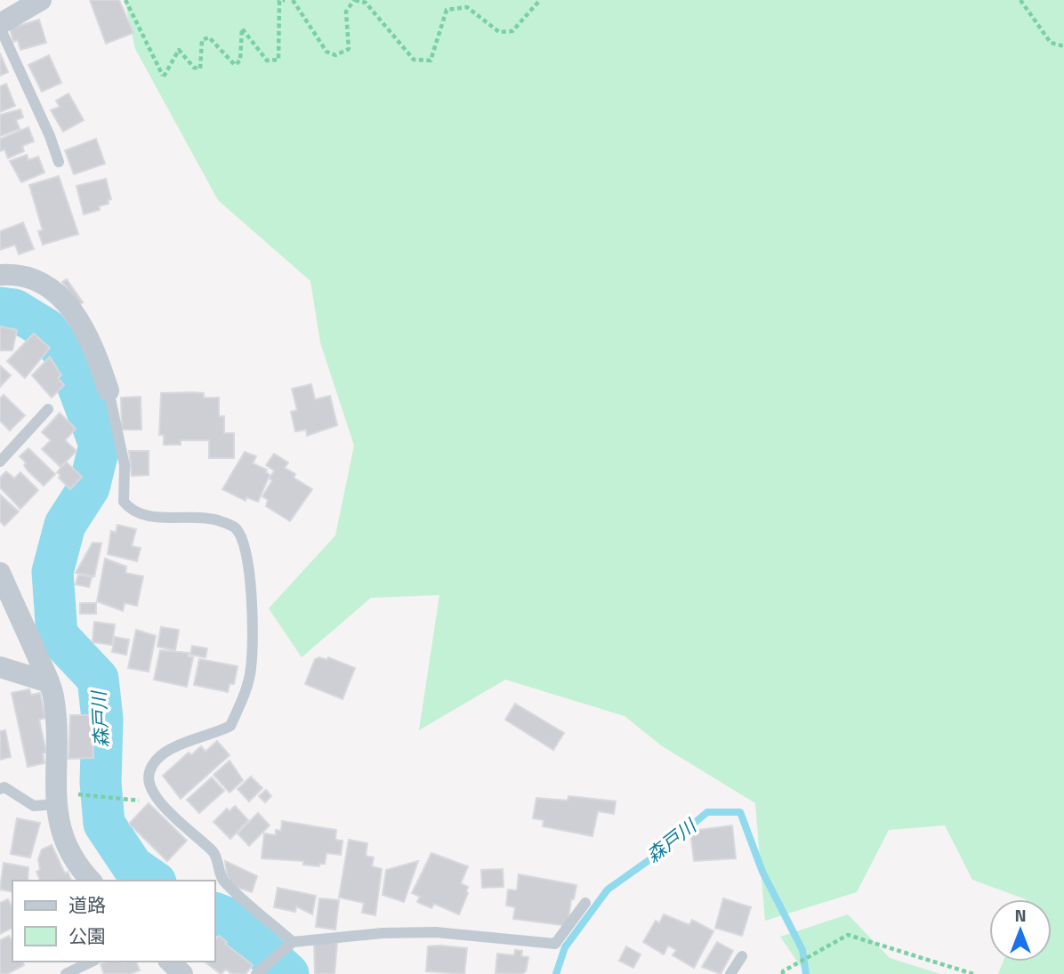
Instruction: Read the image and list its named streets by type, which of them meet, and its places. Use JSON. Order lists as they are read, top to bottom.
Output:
{
  "water": ["森戸川"],
  "legend": ["道路", "公園"],
  "north": "top"
}
